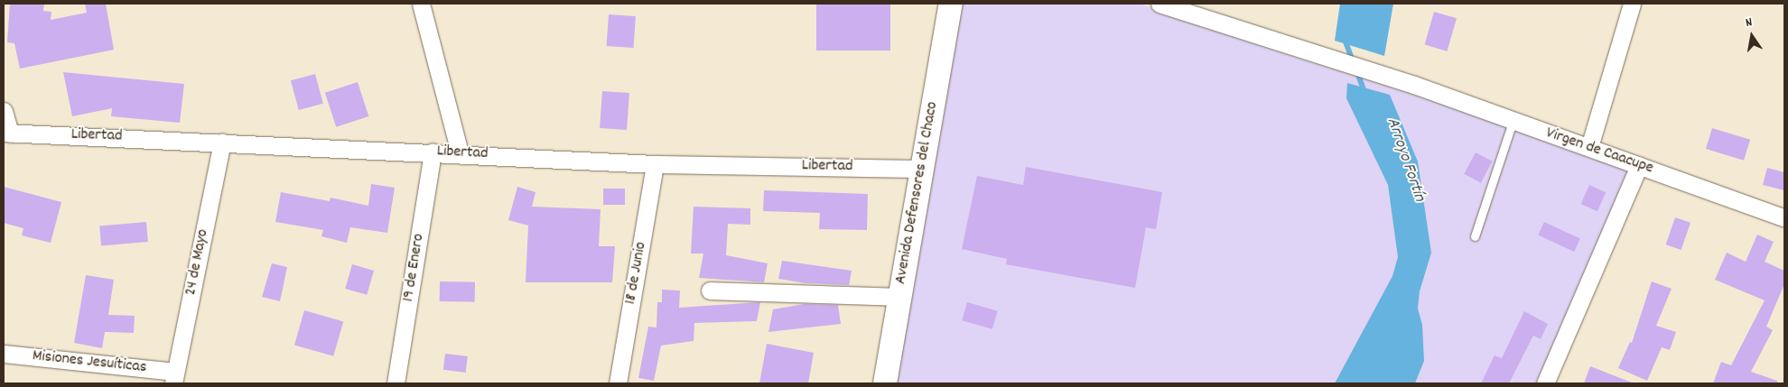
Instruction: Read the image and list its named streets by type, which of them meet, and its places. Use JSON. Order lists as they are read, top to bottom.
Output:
{
  "streets": {
    "main road": ["Avenida Defensores del Chaco"],
    "street": [
      "Libertad",
      "Virgen de Caacupe",
      "24 de Mayo",
      "19 de Enero",
      "18 de Junio",
      "Misiones Jesuíticas"
    ]
  },
  "crossings": [
    ["Libertad", "Avenida Defensores del Chaco"],
    ["Libertad", "24 de Mayo"],
    ["Libertad", "19 de Enero"],
    ["Libertad", "18 de Junio"],
    ["24 de Mayo", "Misiones Jesuíticas"]
  ],
  "water": ["Arroyo Fortín"],
  "north": "top"
}
